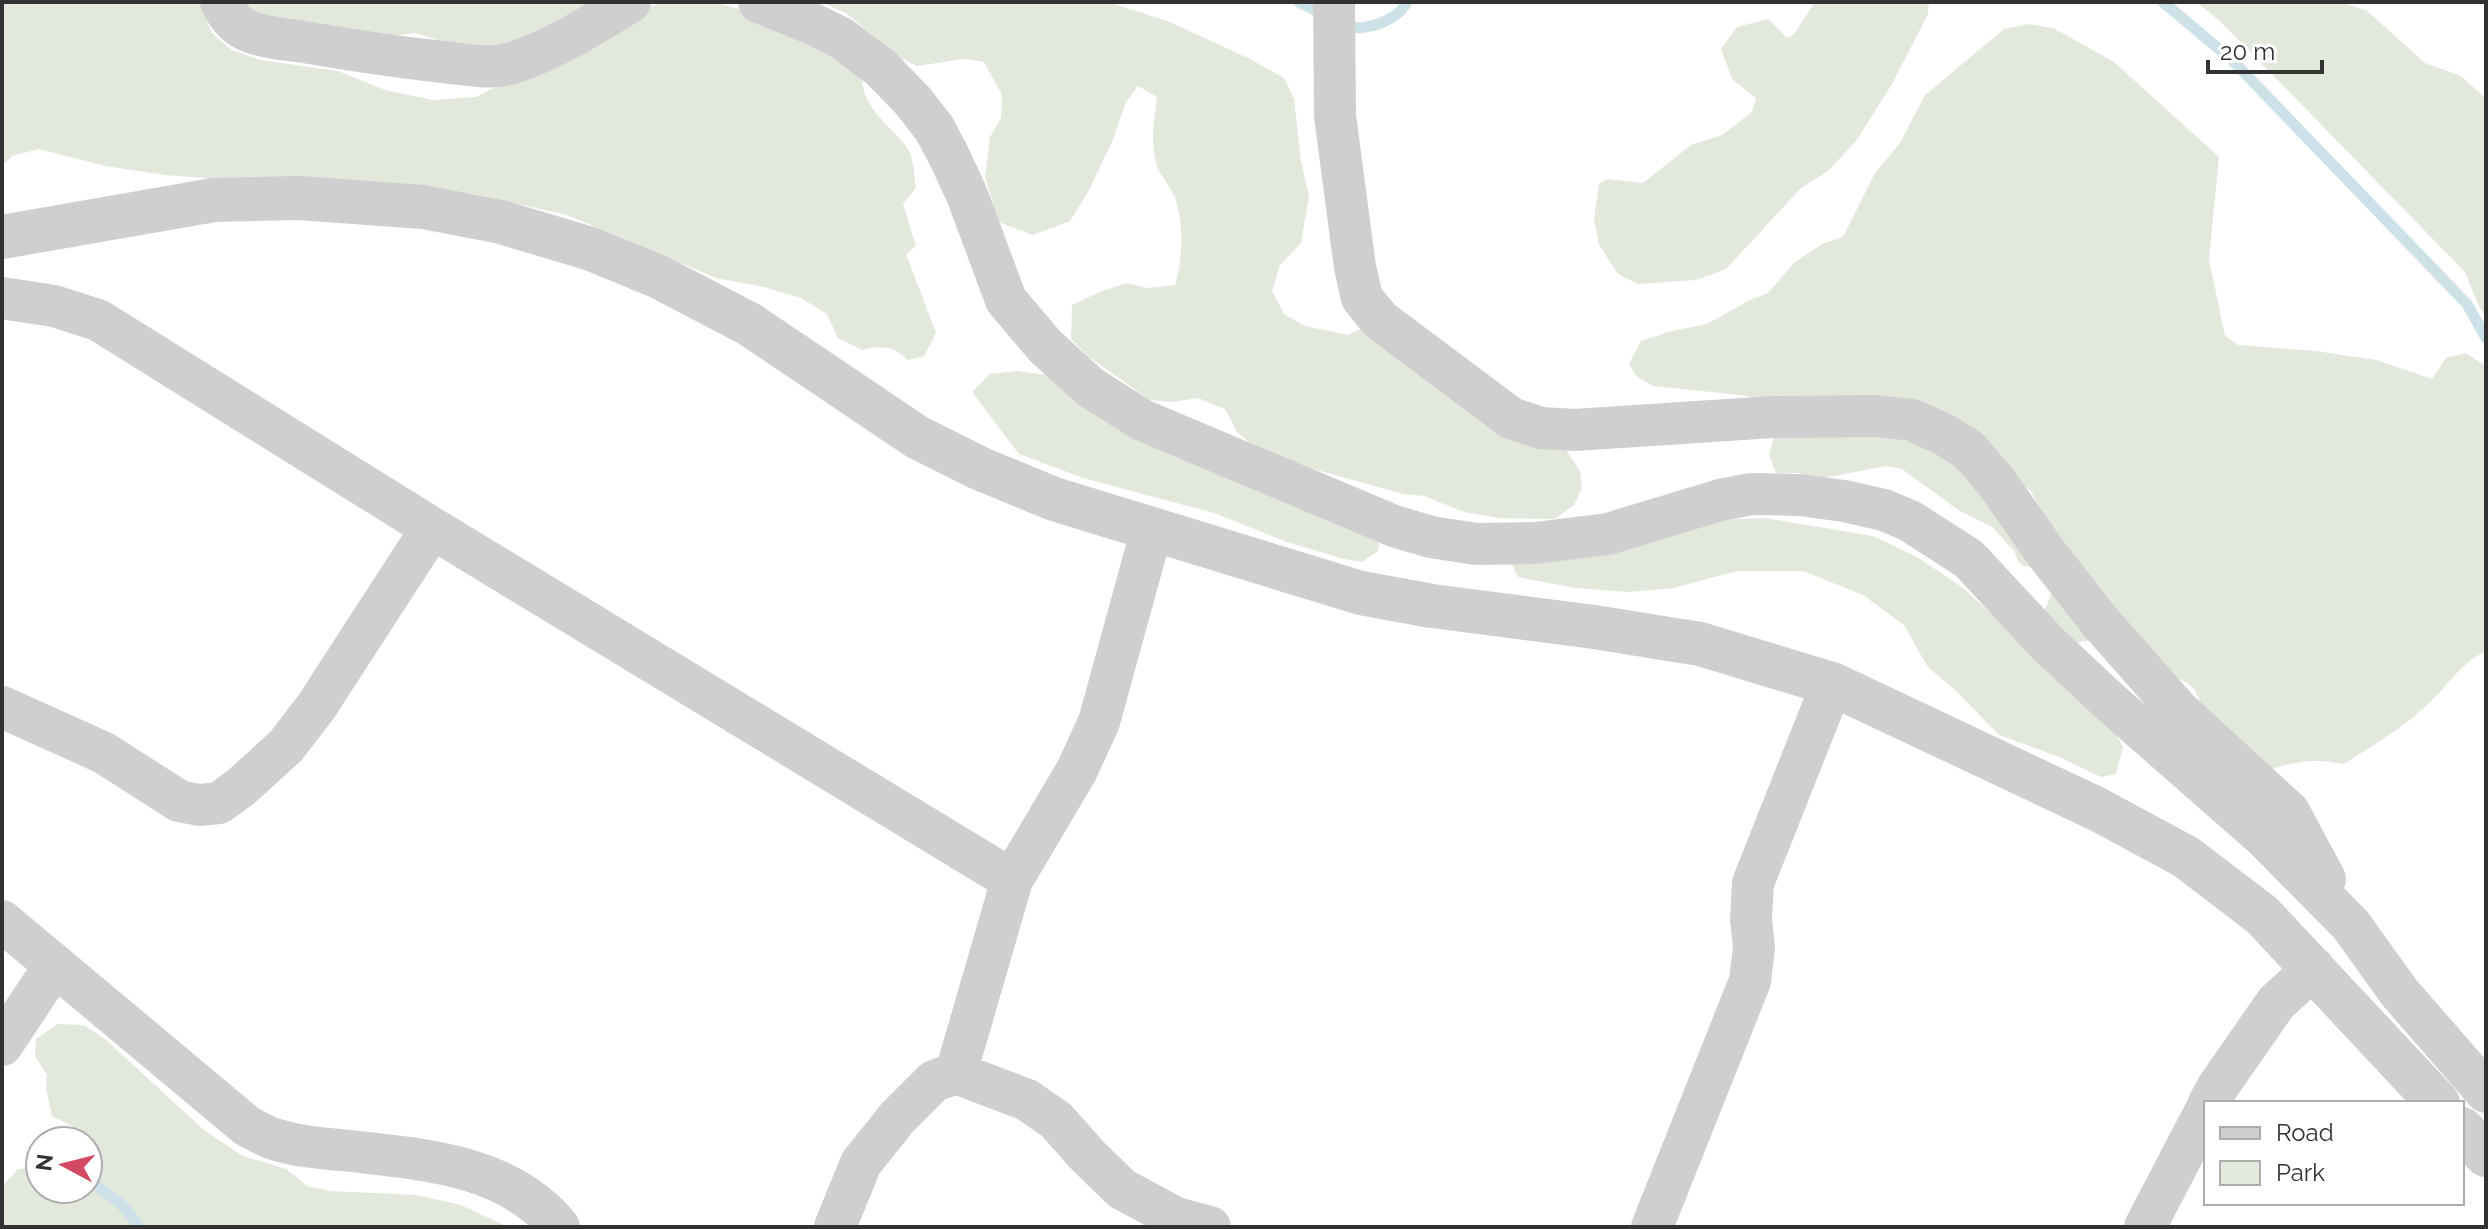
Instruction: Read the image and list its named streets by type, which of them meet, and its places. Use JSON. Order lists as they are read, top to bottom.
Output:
{
  "legend": ["Road", "Park"],
  "scale_bar": "20 m",
  "north": "left"
}
